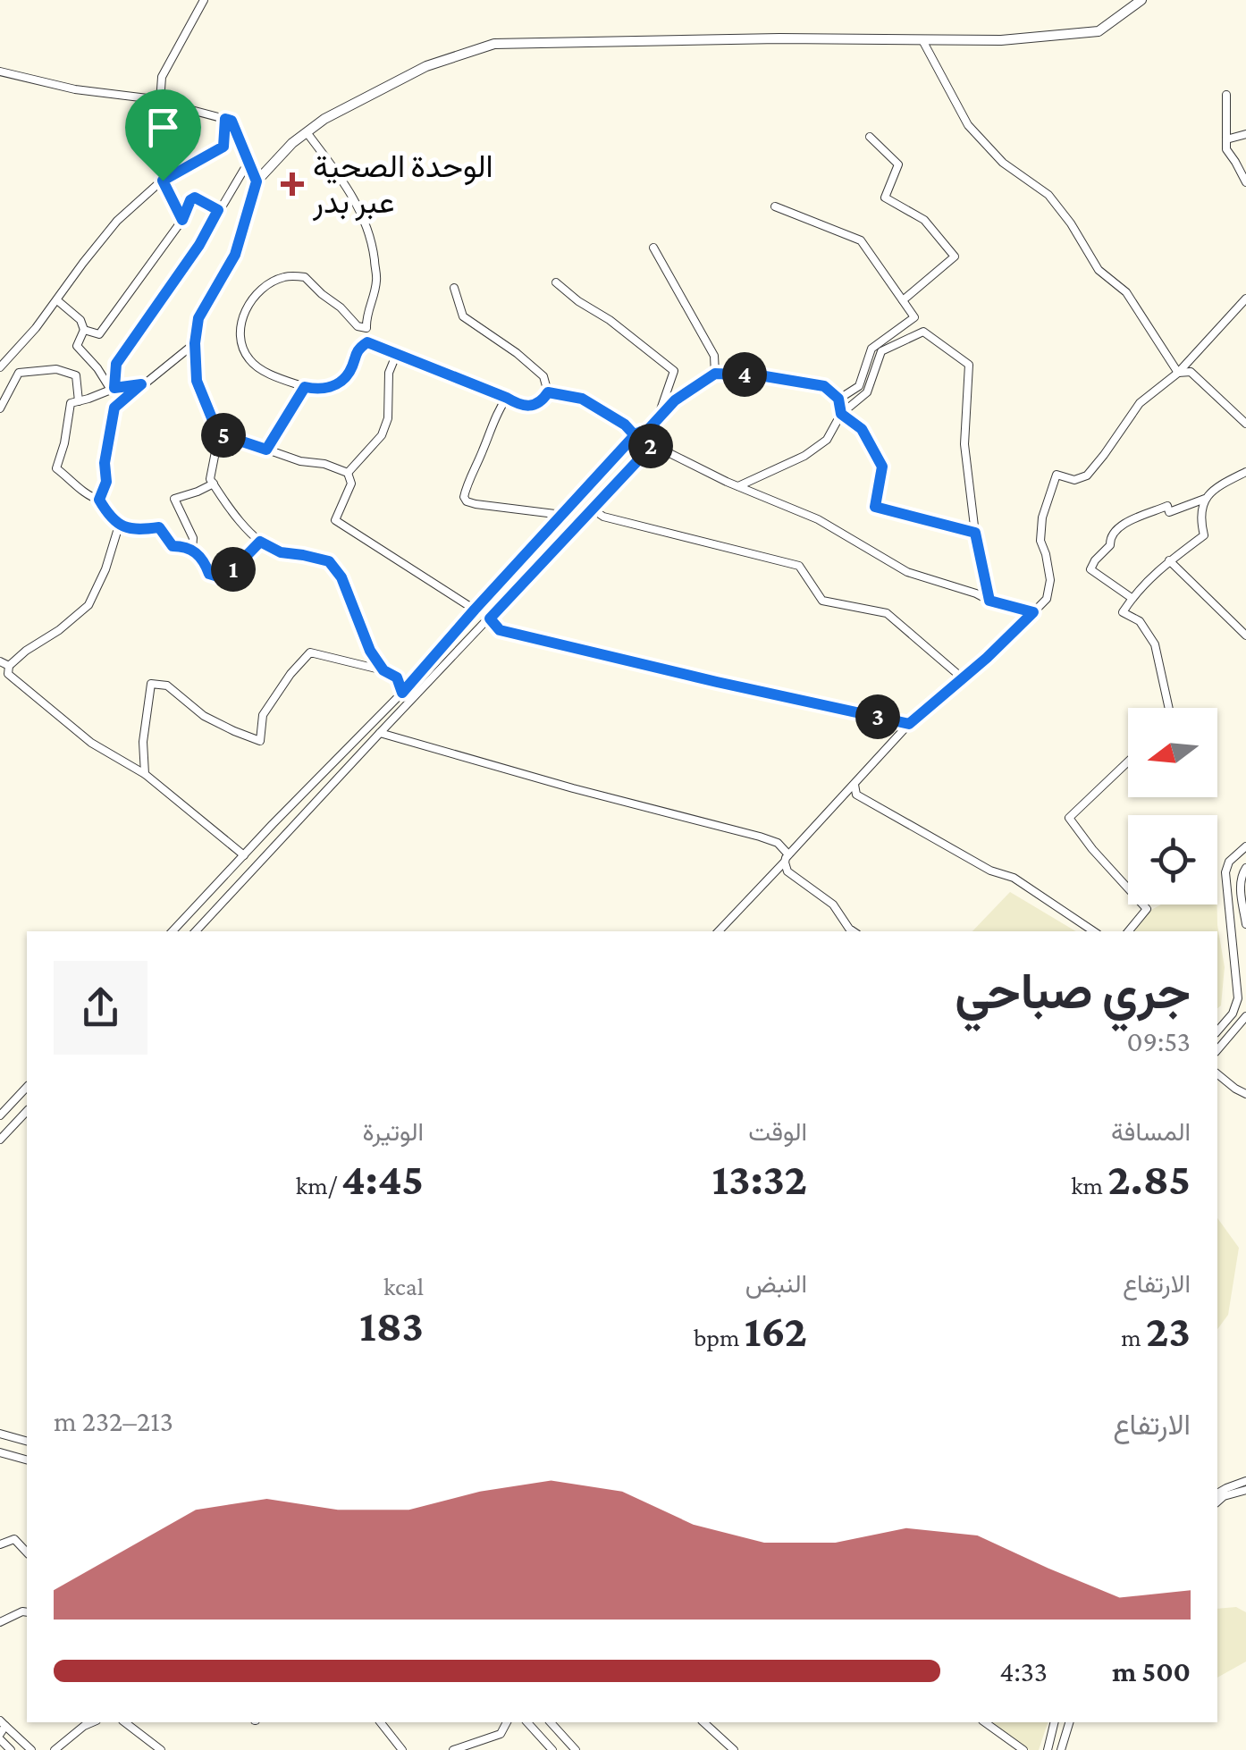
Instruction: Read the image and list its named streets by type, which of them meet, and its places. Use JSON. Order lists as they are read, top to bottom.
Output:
{
  "places": {
    "health": ["الوحدة الصحية عبر بدر"]
  },
  "north": "left",
  "page": {
    "pins": [
      "4",
      "5",
      "2",
      "1",
      "3"
    ],
    "heading": ["جري صباحي", "09:53"],
    "stats": [
      ["المسافة", "2.85 km"],
      ["الوقت", "13:32"],
      ["الوتيرة", "4:45 /km"],
      ["الارتفاع", "23 m"],
      ["النبض", "162 bpm"],
      ["kcal", "183"]
    ],
    "chart": ["الارتفاع", "213–232 m"],
    "list": [
      {
        "name": "500 m",
        "note": "4:33"
      }
    ]
  }
}
